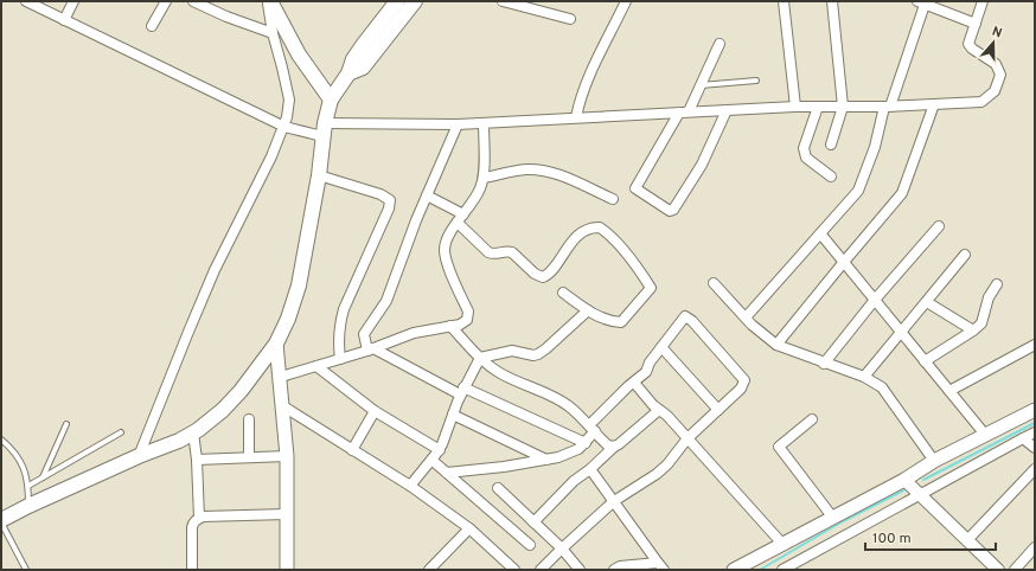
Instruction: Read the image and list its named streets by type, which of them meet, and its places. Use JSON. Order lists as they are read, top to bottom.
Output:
{
  "scale_bar": "100 m",
  "north": "top"
}
